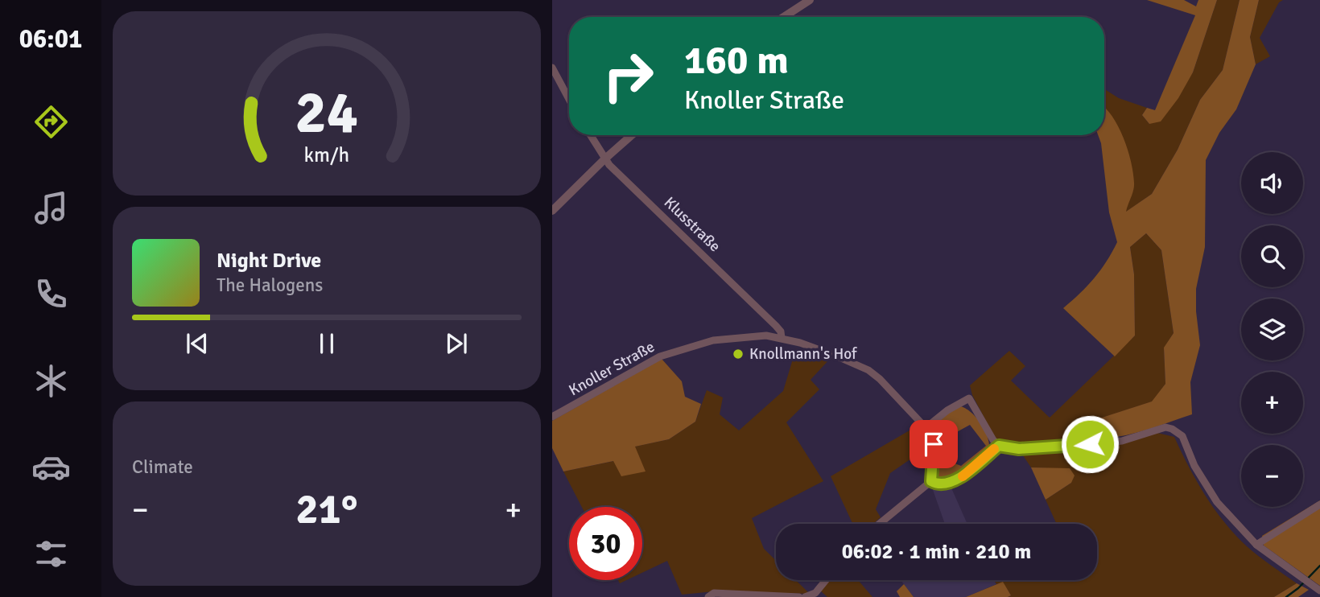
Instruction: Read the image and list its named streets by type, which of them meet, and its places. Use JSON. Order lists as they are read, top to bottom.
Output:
{
  "streets": {
    "street": ["Klusstraße", "Knoller Straße"]
  },
  "crossings": [
    ["Klusstraße", "Knoller Straße"]
  ],
  "places": ["Knollmann's Hof"],
  "page": {
    "tabs": "06:01",
    "turn": ["160 m", "Knoller Straße"],
    "map_buttons": ["+", "−"],
    "song": ["Night Drive", "The Halogens"],
    "tile": "Climate",
    "heat": ["−", "21°", "+"],
    "limit": "30",
    "trip": "06:02 · 1 min · 210 m",
    "gauge": ["24", "km/h"]
  }
}
